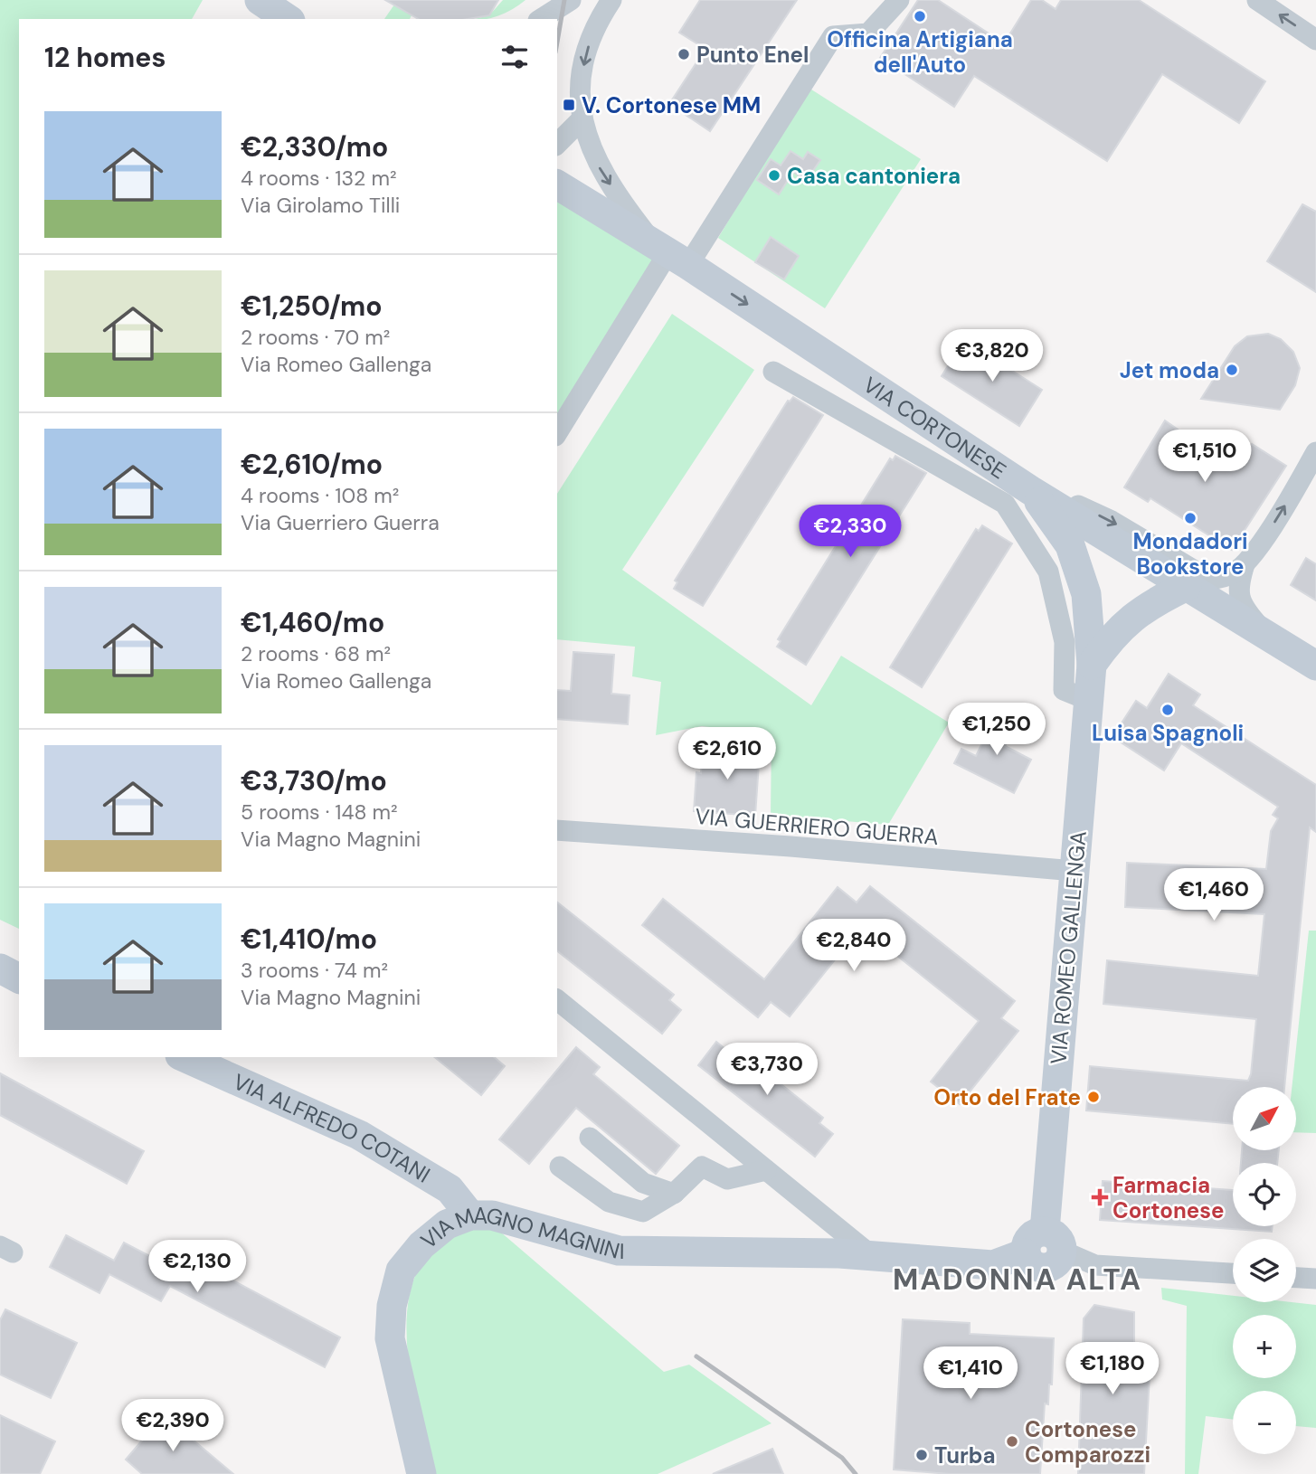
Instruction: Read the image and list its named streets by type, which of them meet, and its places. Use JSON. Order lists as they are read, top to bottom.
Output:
{
  "streets": {
    "street": [
      "VIA CORTONESE",
      "VIA GUERRIERO GUERRA",
      "VIA ROMEO GALLENGA",
      "VIA ALFREDO COTANI",
      "VIA MAGNO MAGNINI"
    ]
  },
  "crossings": [
    ["VIA CORTONESE", "VIA ROMEO GALLENGA"],
    ["VIA GUERRIERO GUERRA", "VIA ROMEO GALLENGA"],
    ["VIA ROMEO GALLENGA", "VIA MAGNO MAGNINI"],
    ["VIA ALFREDO COTANI", "VIA MAGNO MAGNINI"]
  ],
  "one_way": ["VIA CORTONESE"],
  "districts": ["MADONNA ALTA"],
  "places": {
    "other": [
      "Officina Artigiana dell'Auto",
      "Punto Enel",
      "Casa cantoniera",
      "Jet moda",
      "Mondadori Bookstore",
      "Luisa Spagnoli",
      "Orto del Frate",
      "Cortonese Comparozzi",
      "Turba"
    ],
    "transit": ["V. Cortonese MM"],
    "health": ["Farmacia Cortonese"]
  },
  "north": "top right",
  "page": {
    "heading": "12 homes",
    "list": [
      {
        "name": "€2,330/mo",
        "note": "4 rooms · 132 m² · Via Girolamo Tilli"
      },
      {
        "name": "€1,250/mo",
        "note": "2 rooms · 70 m² · Via Romeo Gallenga"
      },
      {
        "name": "€2,610/mo",
        "note": "4 rooms · 108 m² · Via Guerriero Guerra"
      },
      {
        "name": "€1,460/mo",
        "note": "2 rooms · 68 m² · Via Romeo Gallenga"
      },
      {
        "name": "€3,730/mo",
        "note": "5 rooms · 148 m² · Via Magno Magnini"
      },
      {
        "name": "€1,410/mo",
        "note": "3 rooms · 74 m² · Via Magno Magnini"
      }
    ],
    "price": [
      "€3,820",
      "€1,510",
      "€2,330",
      "€1,250",
      "€2,610",
      "€1,460",
      "€2,840",
      "€3,730",
      "€2,130",
      "€1,180",
      "€1,410",
      "€2,390"
    ],
    "map_buttons": ["+", "−"]
  }
}
